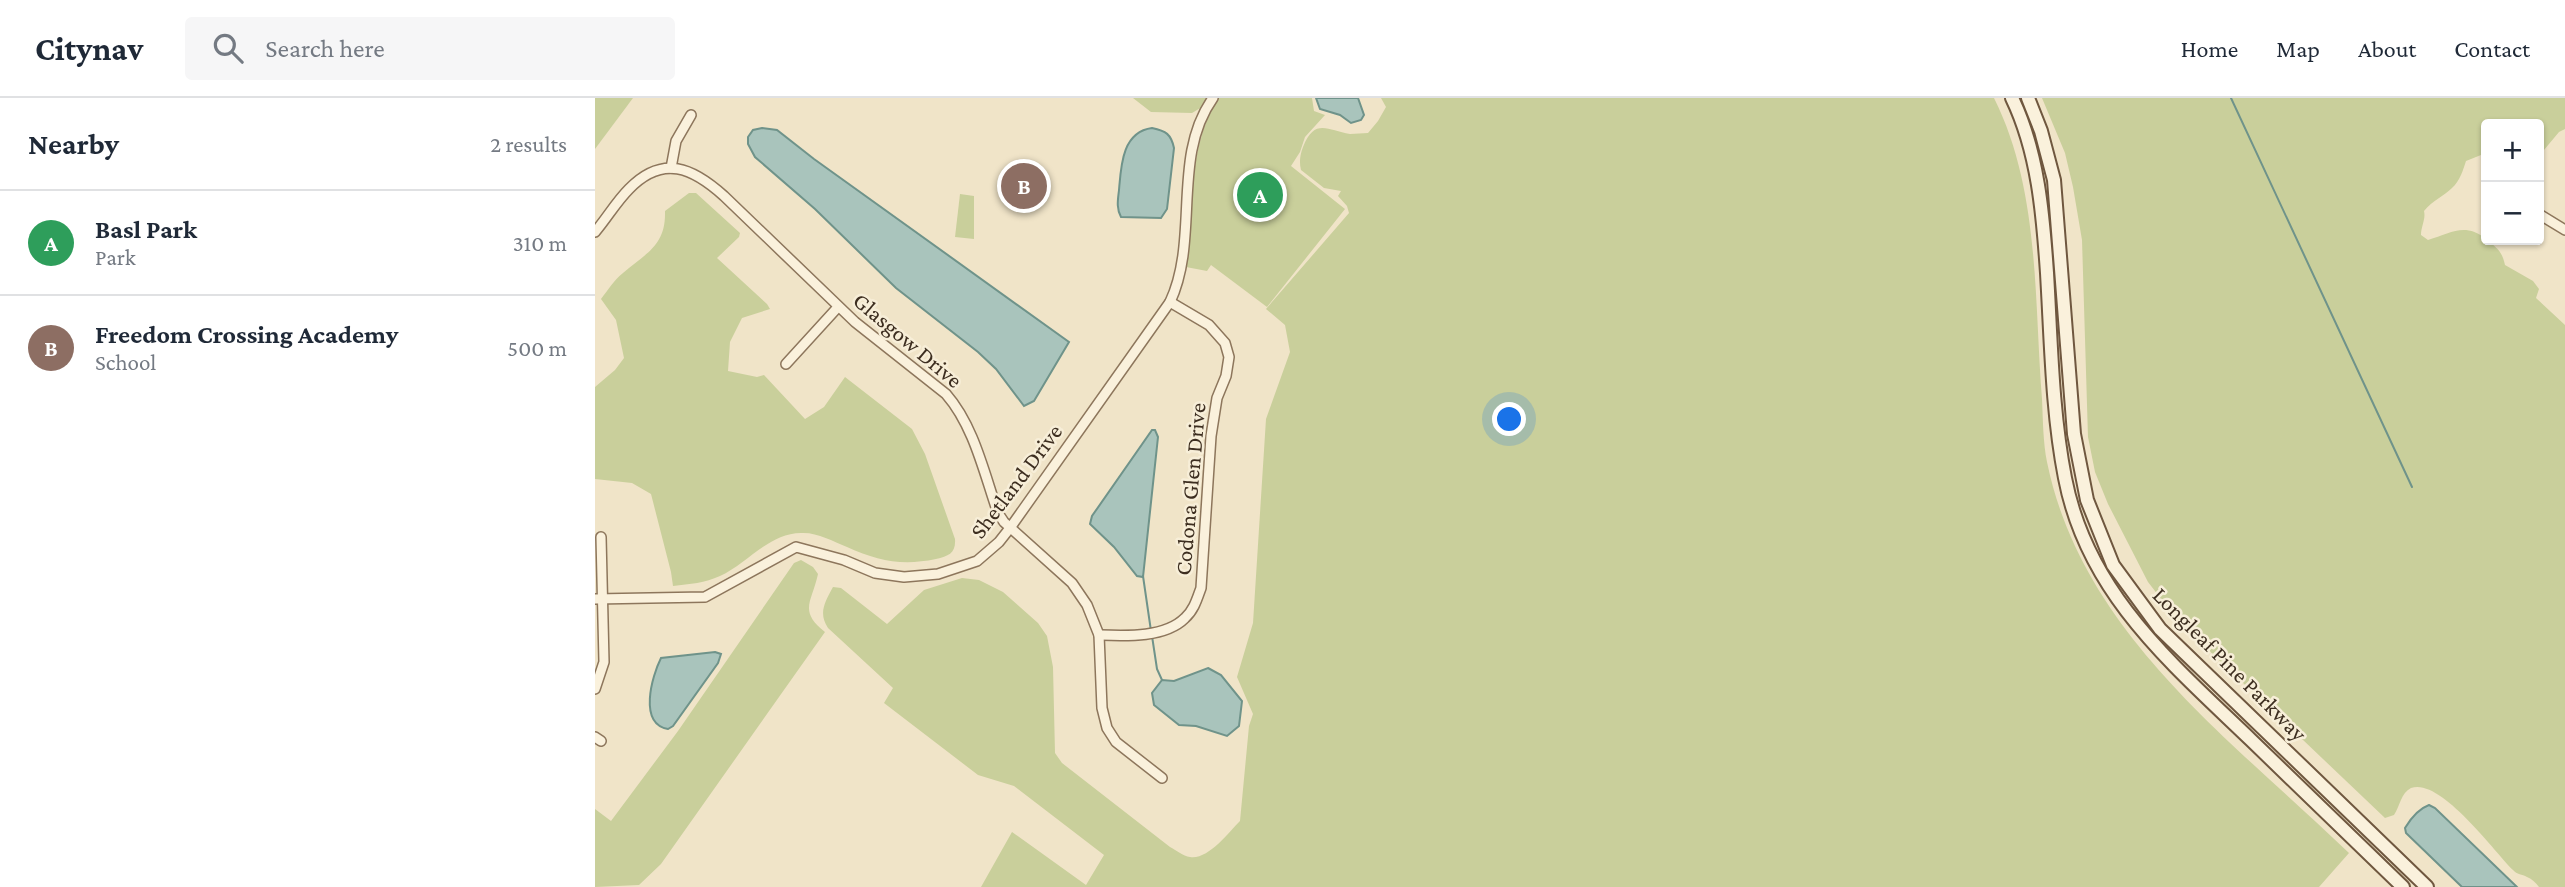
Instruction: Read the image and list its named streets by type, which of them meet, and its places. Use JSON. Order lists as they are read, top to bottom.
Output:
{
  "streets": {
    "main road": ["Longleaf Pine Parkway"],
    "street": ["Glasgow Drive", "Shetland Drive", "Codona Glen Drive"]
  },
  "crossings": [
    ["Glasgow Drive", "Shetland Drive"],
    ["Glasgow Drive", "Codona Glen Drive"],
    ["Shetland Drive", "Codona Glen Drive"]
  ],
  "page": {
    "header": "Citynav",
    "search": "Search here",
    "nav": [
      "Home",
      "Map",
      "About",
      "Contact"
    ],
    "heading": ["Nearby", "2 results"],
    "map_buttons": ["+", "−"],
    "pins": ["B", "A"],
    "list": [
      {
        "mark": "A",
        "name": "Basl Park",
        "note": "Park",
        "value": "310 m"
      },
      {
        "mark": "B",
        "name": "Freedom Crossing Academy",
        "note": "School",
        "value": "500 m"
      }
    ]
  }
}
